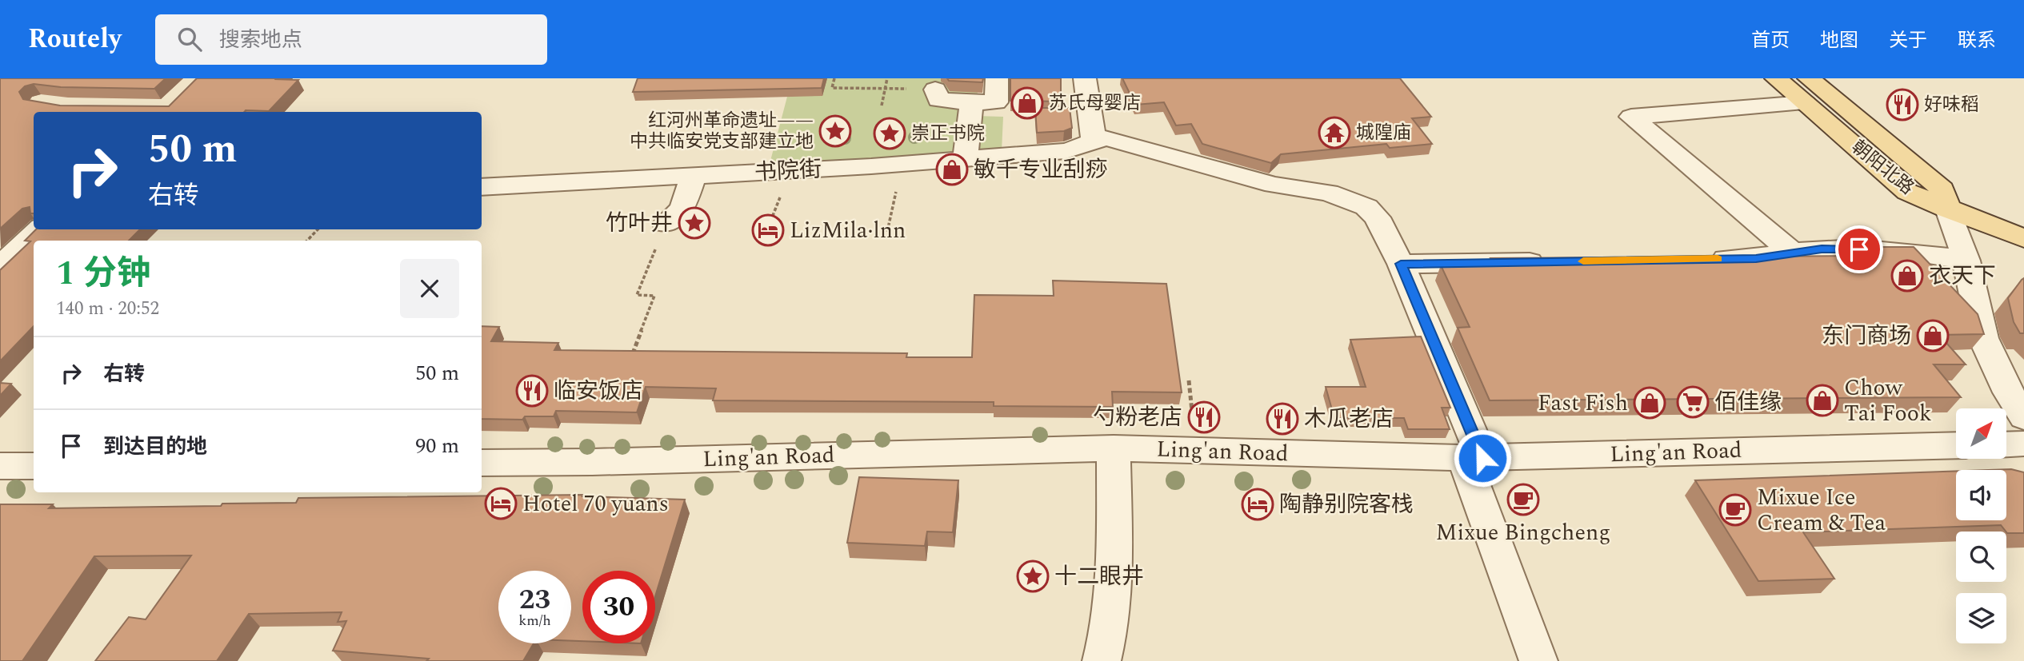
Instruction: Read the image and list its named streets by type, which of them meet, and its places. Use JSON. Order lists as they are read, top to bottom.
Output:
{
  "streets": {
    "main road": ["朝阳北路"],
    "street": ["书院街", "Ling'an Road"]
  },
  "places": {
    "shop": [
      "苏氏母婴店",
      "敏千专业刮痧",
      "衣天下",
      "东门商场",
      "Chow Tai Fook",
      "Fast Fish"
    ],
    "restaurant": [
      "好味稻",
      "临安饭店",
      "勺粉老店",
      "木瓜老店"
    ],
    "place": [
      "红河州革命遗址—— 中共临安党支部建立地",
      "崇正书院",
      "竹叶井",
      "十二眼井"
    ],
    "temple": ["城隍庙"],
    "hotel": ["LizMila·lnn", "Hotel 70 yuans", "陶静别院客栈"],
    "supermarket": ["佰佳缘"],
    "cafe": ["Mixue Bingcheng", "Mixue Ice Cream & Tea"]
  },
  "north": "top right",
  "page": {
    "header": "Routely",
    "search": "搜索地点",
    "nav": [
      "首页",
      "地图",
      "关于",
      "联系"
    ],
    "turn": ["50 m", "右转"],
    "heading": ["1 分钟", "140 m · 20:52"],
    "list": [
      {
        "name": "右转",
        "value": "50 m"
      },
      {
        "name": "到达目的地",
        "value": "90 m"
      }
    ],
    "speed": "23 km/h",
    "limit": "30"
  }
}
